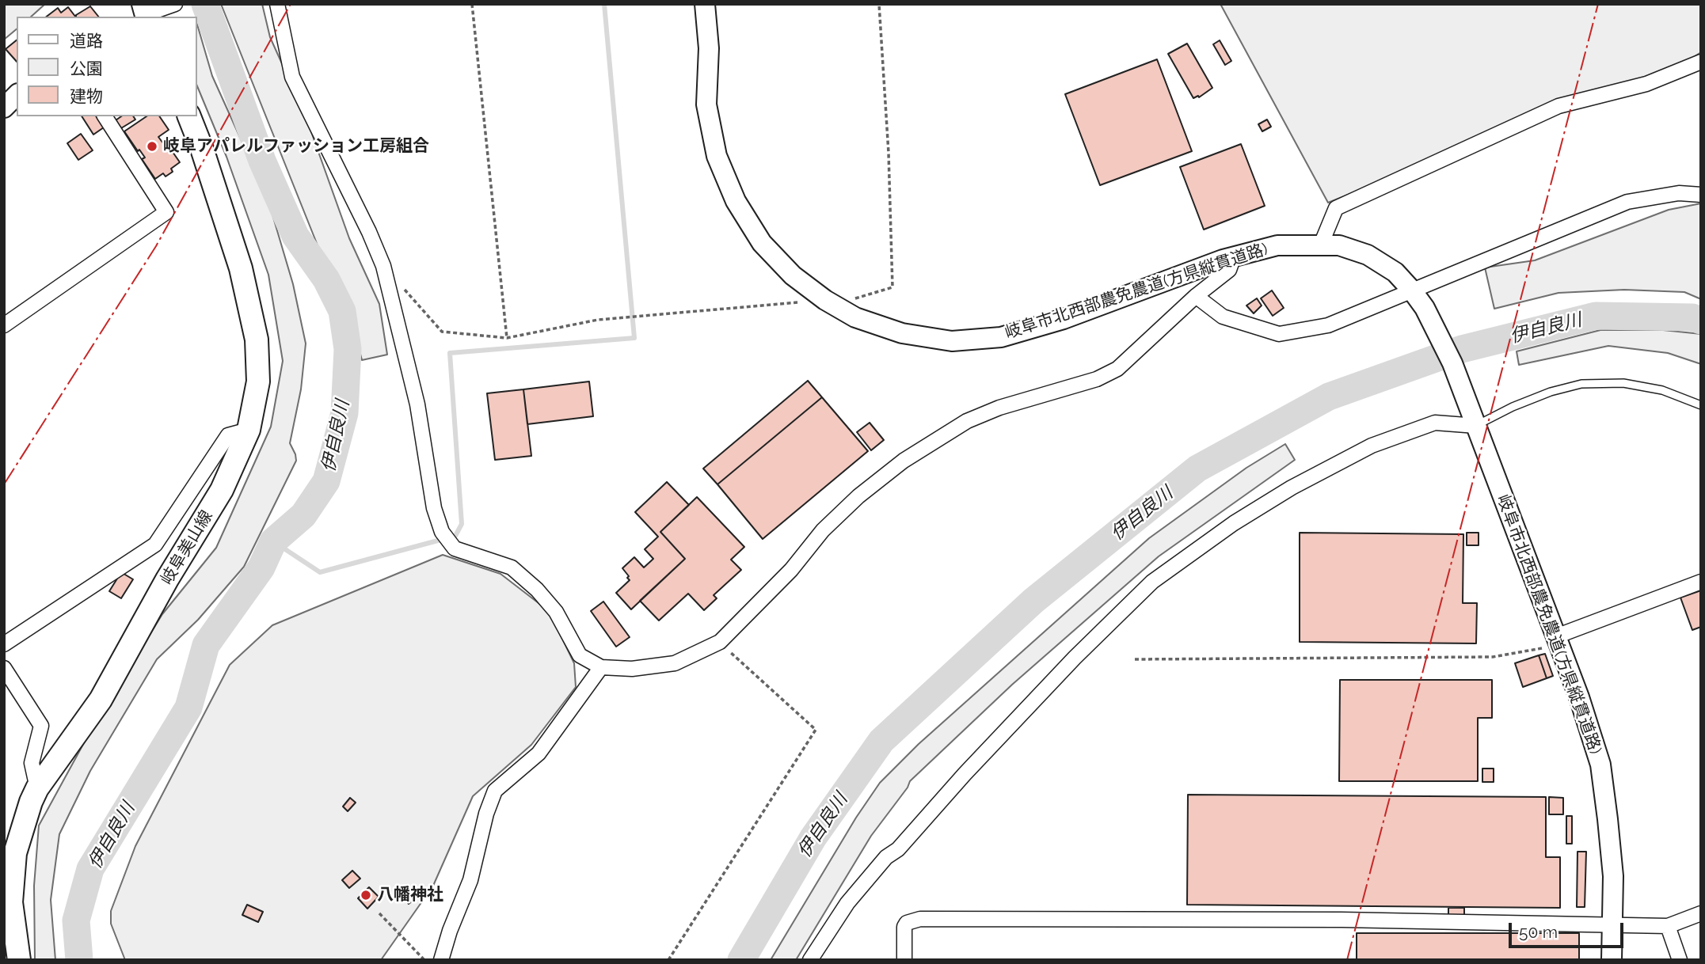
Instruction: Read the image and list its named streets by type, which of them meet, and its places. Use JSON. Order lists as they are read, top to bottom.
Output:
{
  "streets": {
    "main road": ["岐阜美山線"],
    "street": ["岐阜市北西部農免農道(方県縦貫道路)"]
  },
  "water": ["伊自良川"],
  "places": ["岐阜アパレルファッション工房組合", "八幡神社"],
  "legend": ["道路", "公園", "建物"],
  "scale_bar": "50 m"
}
